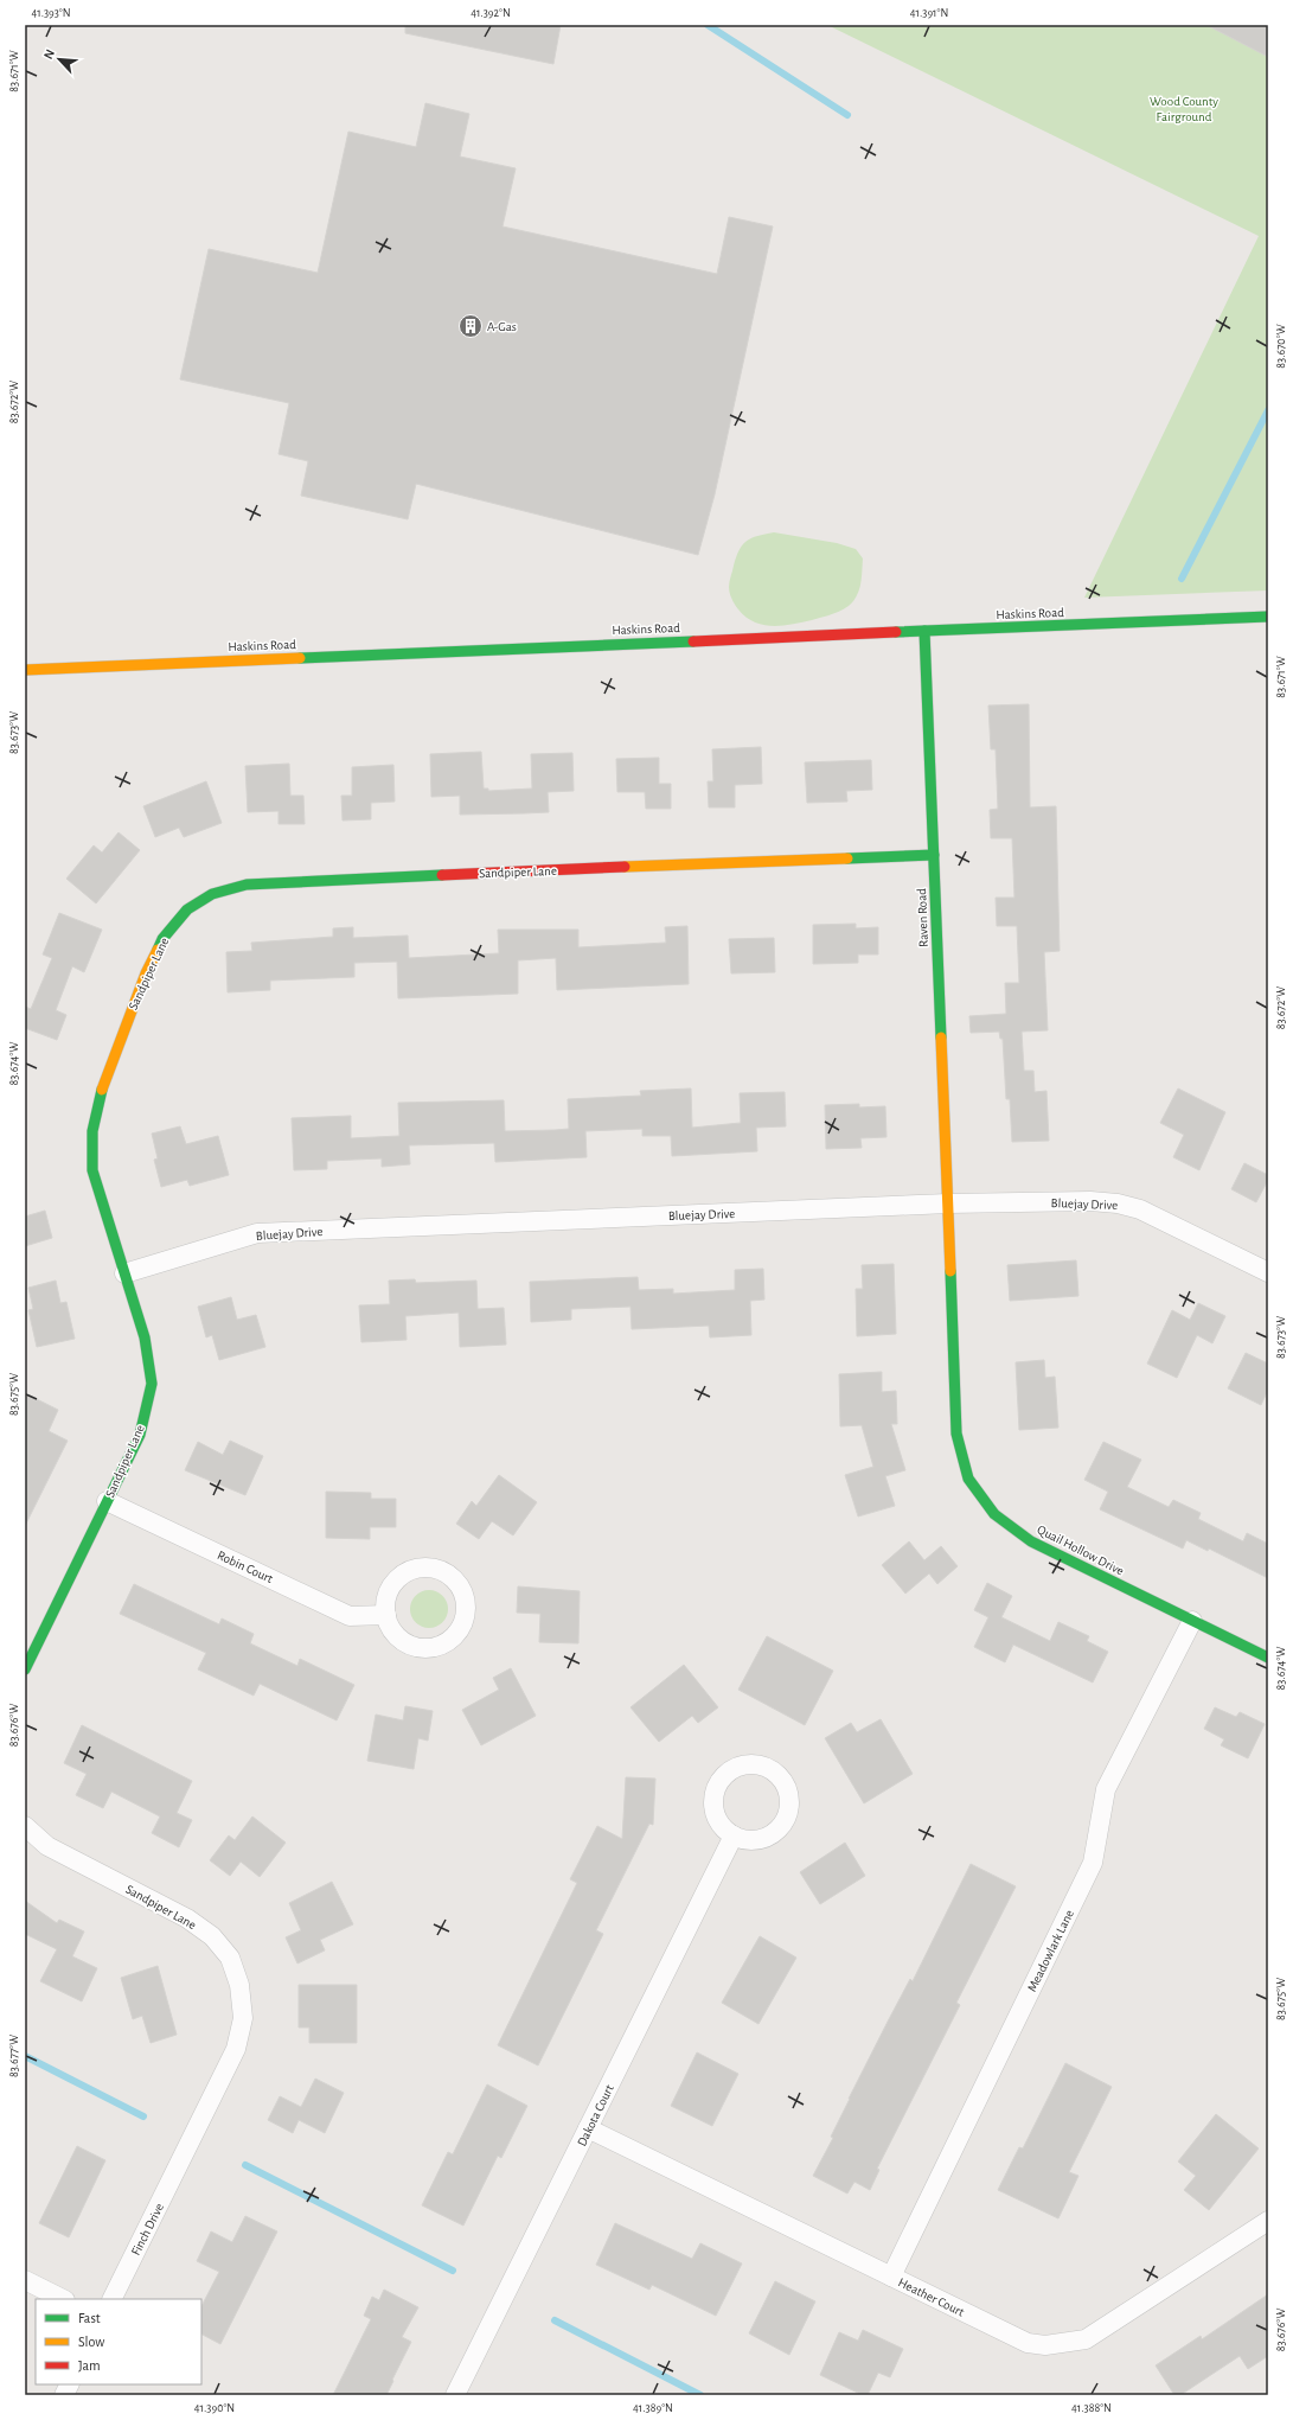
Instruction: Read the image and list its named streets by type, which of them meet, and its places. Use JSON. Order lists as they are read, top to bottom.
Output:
{
  "streets": {
    "street": [
      "Haskins Road",
      "Sandpiper Lane",
      "Raven Road",
      "Bluejay Drive",
      "Quail Hollow Drive",
      "Robin Court",
      "Meadowlark Lane",
      "Dakota Court",
      "Finch Drive",
      "Heather Court"
    ]
  },
  "crossings": [
    ["Haskins Road", "Raven Road"],
    ["Sandpiper Lane", "Raven Road"],
    ["Sandpiper Lane", "Bluejay Drive"],
    ["Sandpiper Lane", "Robin Court"],
    ["Sandpiper Lane", "Finch Drive"],
    ["Raven Road", "Bluejay Drive"],
    ["Raven Road", "Quail Hollow Drive"],
    ["Bluejay Drive", "Quail Hollow Drive"],
    ["Quail Hollow Drive", "Meadowlark Lane"],
    ["Meadowlark Lane", "Heather Court"],
    ["Dakota Court", "Heather Court"]
  ],
  "parks": ["Wood County Fairground"],
  "places": {
    "building": ["A-Gas"]
  },
  "legend": ["Fast", "Slow", "Jam"],
  "north": "top left",
  "coordinates": [
    "41.393°N",
    "41.392°N",
    "41.391°N",
    "83.671°W",
    "83.670°W",
    "83.672°W",
    "83.673°W",
    "83.674°W",
    "83.675°W",
    "83.676°W",
    "83.677°W",
    "41.390°N",
    "41.389°N",
    "41.388°N"
  ]
}
